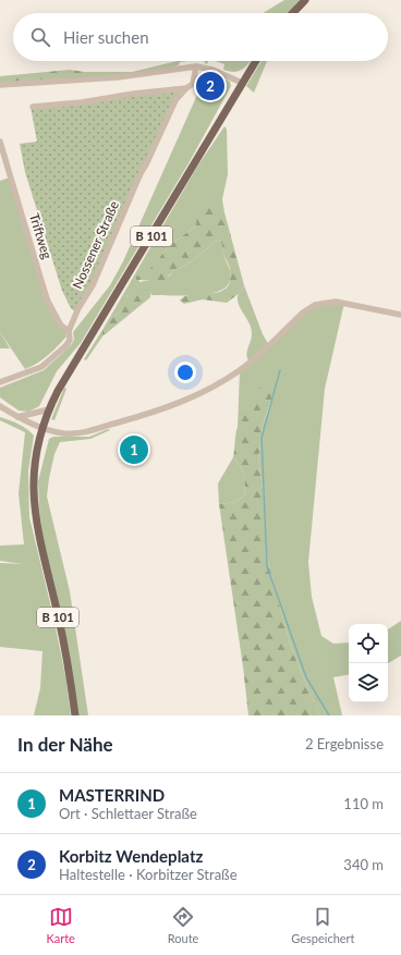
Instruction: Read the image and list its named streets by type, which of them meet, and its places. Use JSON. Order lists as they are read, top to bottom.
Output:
{
  "streets": {
    "main road": ["B 101"],
    "street": ["Triftweg", "Nossener Straße"]
  },
  "crossings": [
    ["Triftweg", "Nossener Straße"]
  ],
  "page": {
    "search": "Hier suchen",
    "pins": ["2", "1"],
    "heading": ["In der Nähe", "2 Ergebnisse"],
    "list": [
      {
        "mark": "1",
        "name": "MASTERRIND",
        "note": "Ort · Schlettaer Straße",
        "value": "110 m"
      },
      {
        "mark": "2",
        "name": "Korbitz Wendeplatz",
        "note": "Haltestelle · Korbitzer Straße",
        "value": "340 m"
      }
    ],
    "nav": ["Karte", "Route", "Gespeichert"]
  }
}
